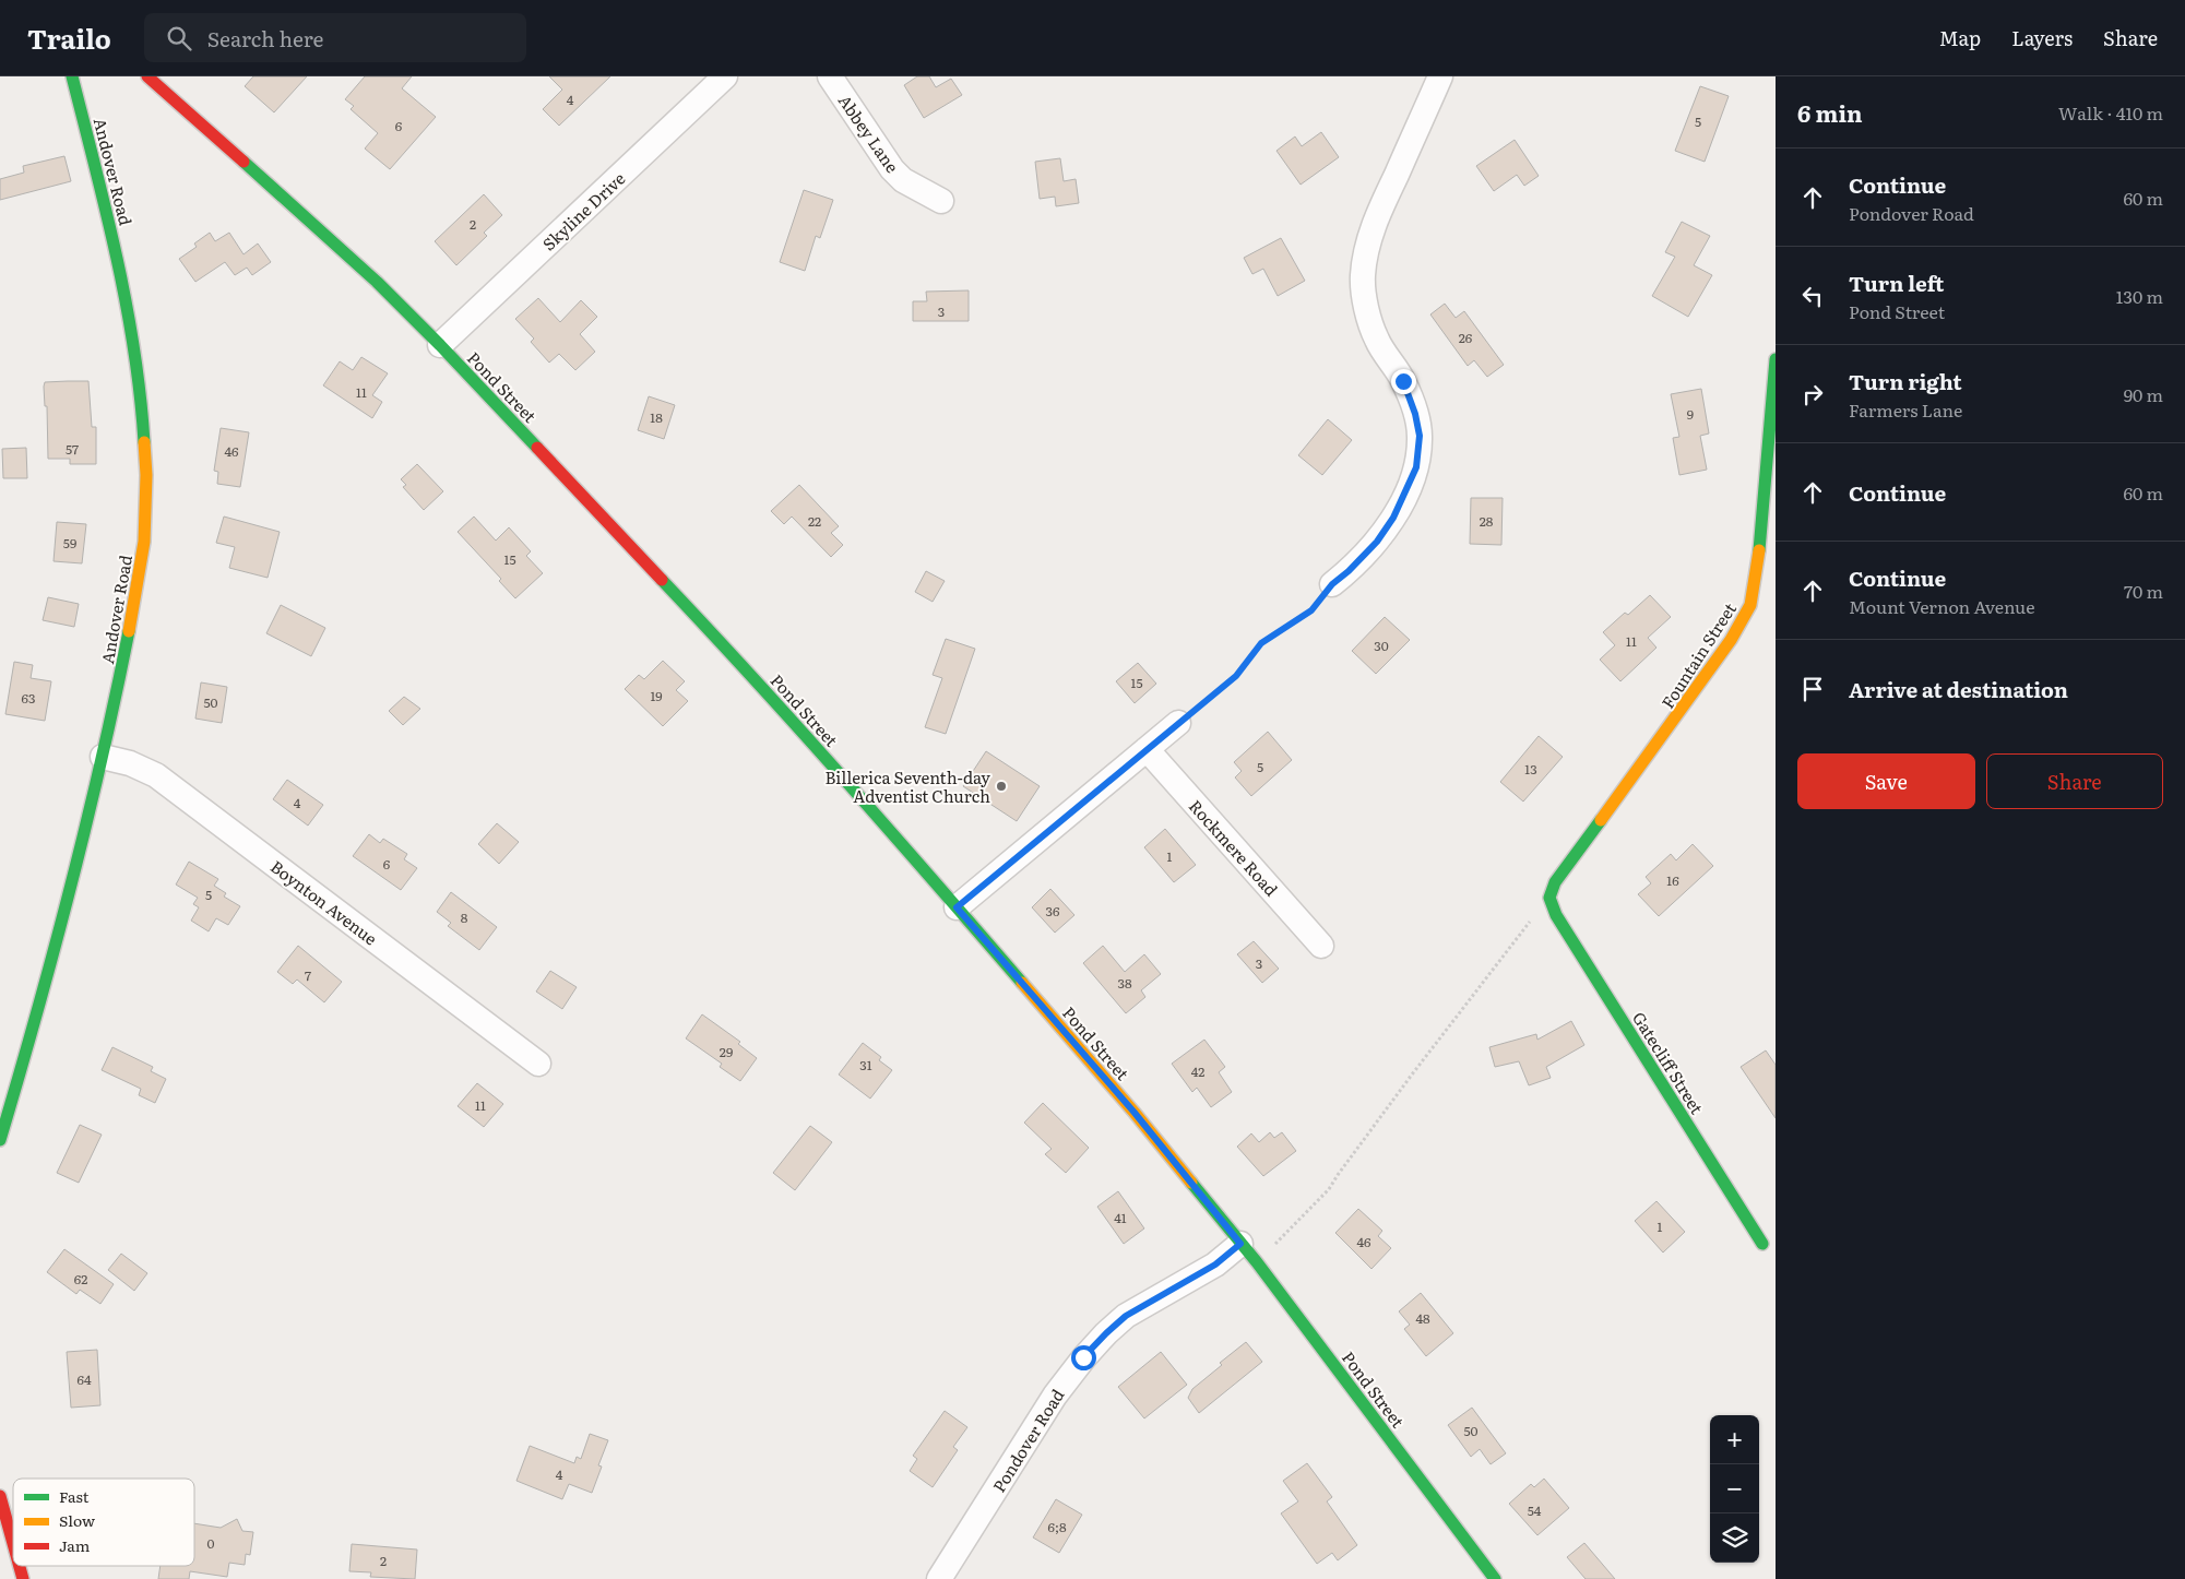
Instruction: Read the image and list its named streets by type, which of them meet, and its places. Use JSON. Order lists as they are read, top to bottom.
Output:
{
  "streets": {
    "street": [
      "Abbey Lane",
      "Andover Road",
      "Skyline Drive",
      "Pond Street",
      "Fountain Street",
      "Rockmere Road",
      "Boynton Avenue",
      "Gatecliff Street",
      "Pondover Road"
    ]
  },
  "crossings": [
    ["Andover Road", "Boynton Avenue"],
    ["Skyline Drive", "Pond Street"],
    ["Pond Street", "Pondover Road"],
    ["Fountain Street", "Gatecliff Street"]
  ],
  "places": ["Billerica Seventh-day Adventist Church"],
  "house_numbers": [
    "4",
    "5",
    "6",
    "2",
    "3",
    "26",
    "11",
    "9",
    "18",
    "57",
    "46",
    "22",
    "28",
    "59",
    "15",
    "11",
    "30",
    "15",
    "19",
    "63",
    "50",
    "5",
    "13",
    "4",
    "1",
    "6",
    "16",
    "5",
    "36",
    "8",
    "3",
    "7",
    "38",
    "29",
    "31",
    "42",
    "11",
    "41",
    "1",
    "46",
    "62",
    "48",
    "64",
    "50",
    "4",
    "54",
    "6;8",
    "0",
    "2"
  ],
  "legend": ["Fast", "Slow", "Jam"],
  "page": {
    "header": "Trailo",
    "search": "Search here",
    "nav": ["Map", "Layers", "Share"],
    "heading": ["6 min", "Walk · 410 m"],
    "list": [
      ["Continue", "Pondover Road", "60 m"],
      ["Turn left", "Pond Street", "130 m"],
      ["Turn right", "Farmers Lane", "90 m"],
      ["Continue", "60 m"],
      ["Continue", "Mount Vernon Avenue", "70 m"],
      "Arrive at destination"
    ],
    "buttons": ["Save", "Share"],
    "map_buttons": ["+", "−"]
  }
}
